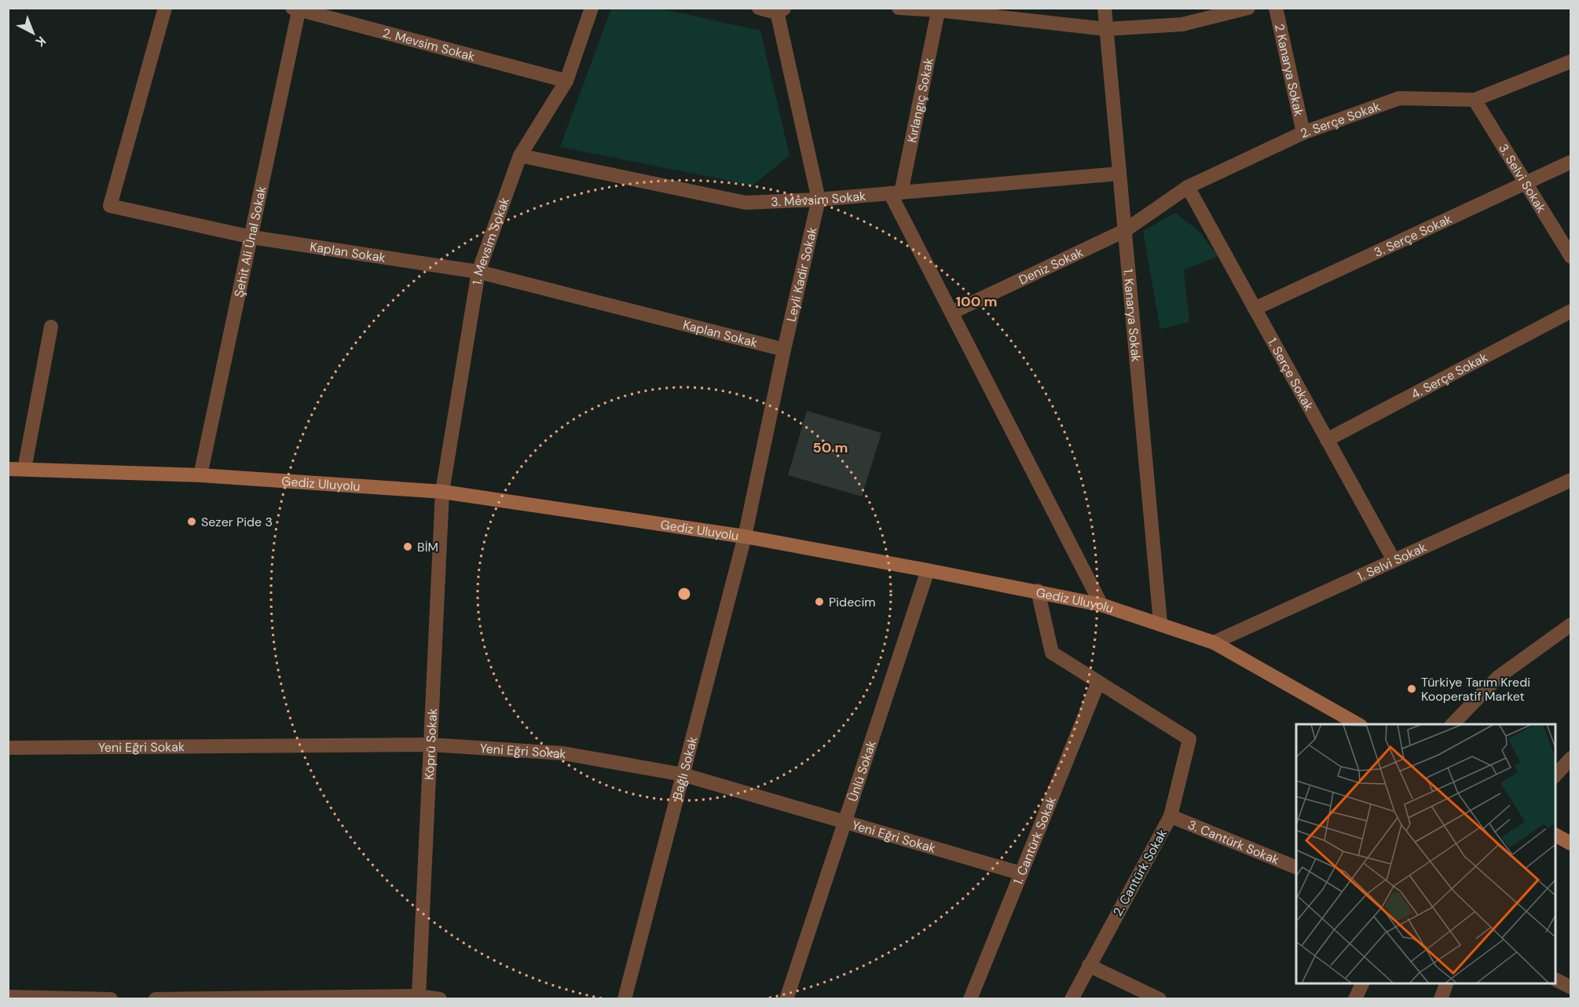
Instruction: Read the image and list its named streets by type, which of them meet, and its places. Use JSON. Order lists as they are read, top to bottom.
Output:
{
  "streets": {
    "street": [
      "2. Mevsim Sokak",
      "2 Kanarya Sokak",
      "Kırlangıç Sokak",
      "2. Serçe Sokak",
      "3. Selvi Sokak",
      "3. Mevsim Sokak",
      "3. Serçe Sokak",
      "Şehit Ali Ünal Sokak",
      "1. Mevsim Sokak",
      "Kaplan Sokak",
      "Deniz Sokak",
      "Leyli Kadir Sokak",
      "1. Kanarya Sokak",
      "1. Serçe Sokak",
      "4. Serçe Sokak",
      "Gediz Uluyolu",
      "1. Selvi Sokak",
      "Köprü Sokak",
      "Yeni Eğri Sokak",
      "Bağlı Sokak",
      "Ünlü Sokak",
      "1. Cantürk Sokak",
      "3. Cantürk Sokak",
      "2. Cantürk Sokak"
    ]
  },
  "crossings": [
    ["2. Mevsim Sokak", "Şehit Ali Ünal Sokak"],
    ["2. Mevsim Sokak", "1. Mevsim Sokak"],
    ["2 Kanarya Sokak", "2. Serçe Sokak"],
    ["Kırlangıç Sokak", "3. Mevsim Sokak"],
    ["2. Serçe Sokak", "3. Selvi Sokak"],
    ["2. Serçe Sokak", "Deniz Sokak"],
    ["2. Serçe Sokak", "1. Kanarya Sokak"],
    ["2. Serçe Sokak", "1. Serçe Sokak"],
    ["3. Selvi Sokak", "3. Serçe Sokak"],
    ["3. Mevsim Sokak", "1. Mevsim Sokak"],
    ["3. Mevsim Sokak", "Leyli Kadir Sokak"],
    ["3. Mevsim Sokak", "1. Kanarya Sokak"],
    ["3. Serçe Sokak", "1. Serçe Sokak"],
    ["Şehit Ali Ünal Sokak", "Kaplan Sokak"],
    ["Şehit Ali Ünal Sokak", "Gediz Uluyolu"],
    ["1. Mevsim Sokak", "Kaplan Sokak"],
    ["1. Mevsim Sokak", "Gediz Uluyolu"],
    ["1. Mevsim Sokak", "Köprü Sokak"],
    ["Kaplan Sokak", "Leyli Kadir Sokak"],
    ["Deniz Sokak", "1. Kanarya Sokak"],
    ["Leyli Kadir Sokak", "Gediz Uluyolu"],
    ["Leyli Kadir Sokak", "Bağlı Sokak"],
    ["1. Kanarya Sokak", "Gediz Uluyolu"],
    ["1. Serçe Sokak", "4. Serçe Sokak"],
    ["1. Serçe Sokak", "1. Selvi Sokak"],
    ["Gediz Uluyolu", "1. Selvi Sokak"],
    ["Gediz Uluyolu", "Köprü Sokak"],
    ["Gediz Uluyolu", "Bağlı Sokak"],
    ["Gediz Uluyolu", "Ünlü Sokak"],
    ["Köprü Sokak", "Yeni Eğri Sokak"],
    ["Yeni Eğri Sokak", "Bağlı Sokak"],
    ["Yeni Eğri Sokak", "Ünlü Sokak"],
    ["Yeni Eğri Sokak", "1. Cantürk Sokak"],
    ["1. Cantürk Sokak", "2. Cantürk Sokak"],
    ["3. Cantürk Sokak", "2. Cantürk Sokak"]
  ],
  "places": [
    "Sezer Pide 3",
    "BİM",
    "Pidecim",
    "Türkiye Tarım Kredi Kooperatif Market"
  ],
  "north": "bottom right",
  "rings": ["100 m", "50 m"]
}
